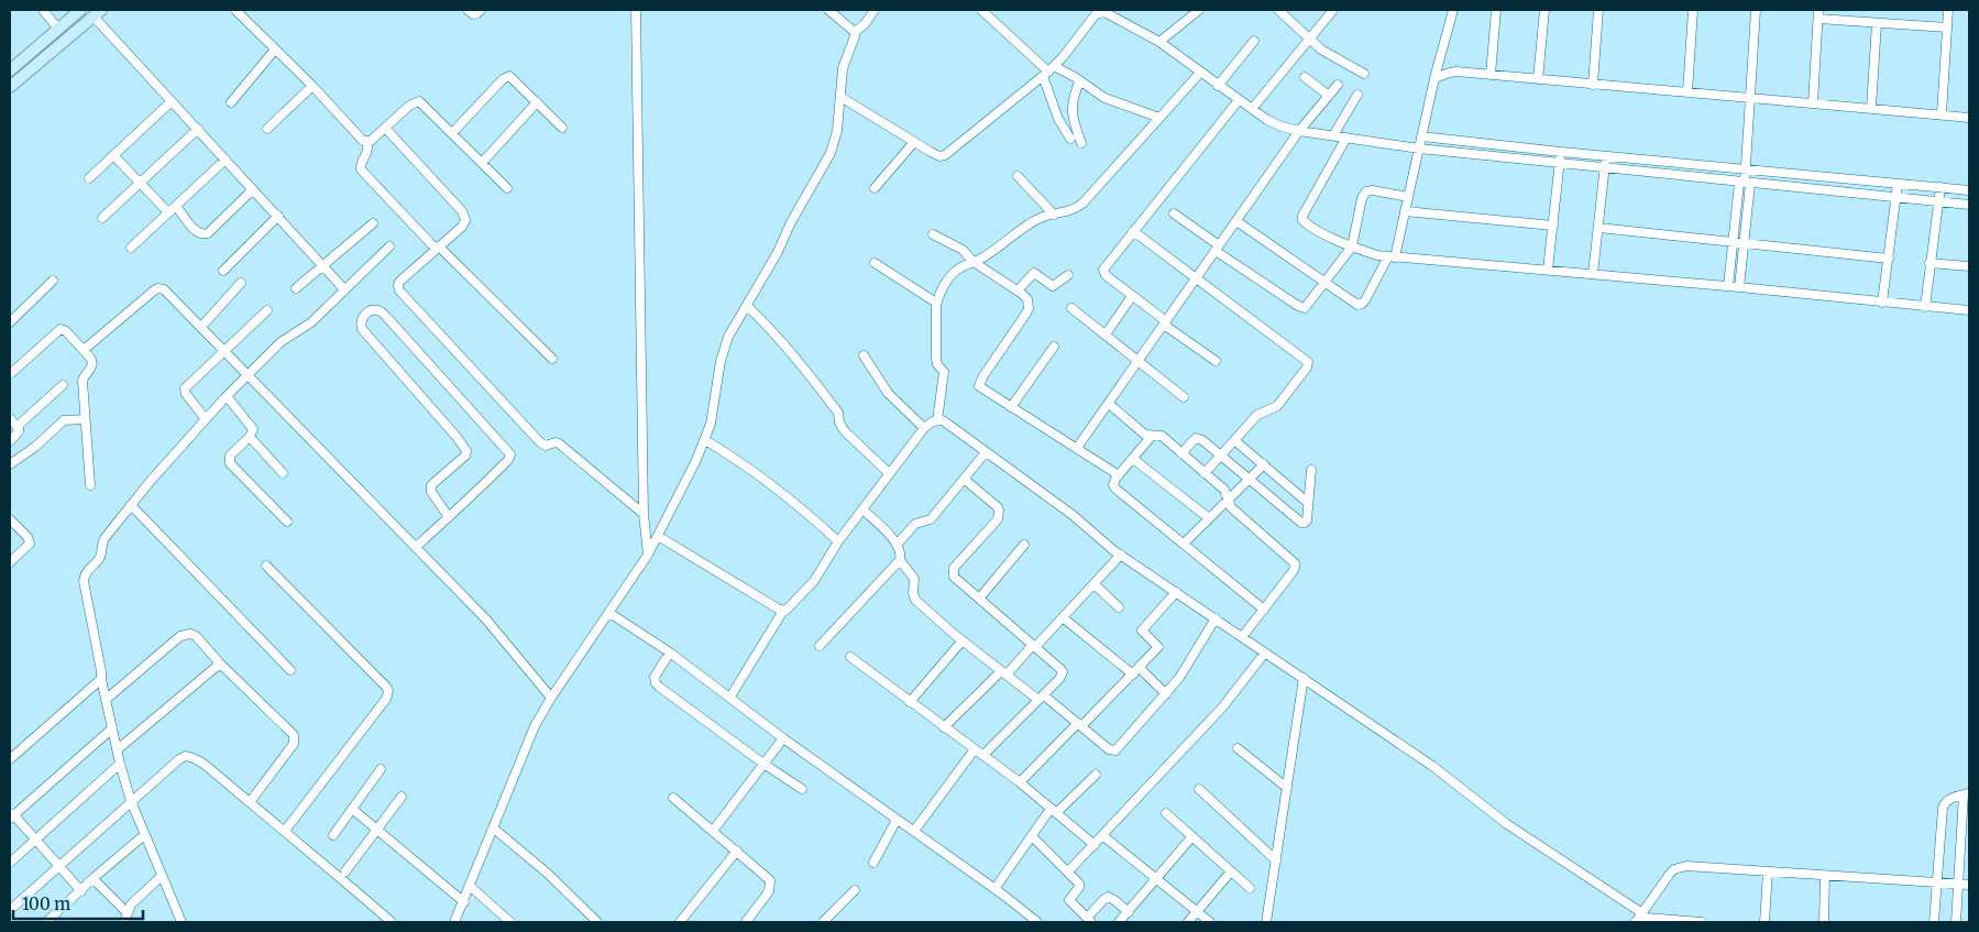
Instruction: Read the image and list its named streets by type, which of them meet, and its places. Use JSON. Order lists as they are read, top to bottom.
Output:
{
  "scale_bar": "100 m"
}
